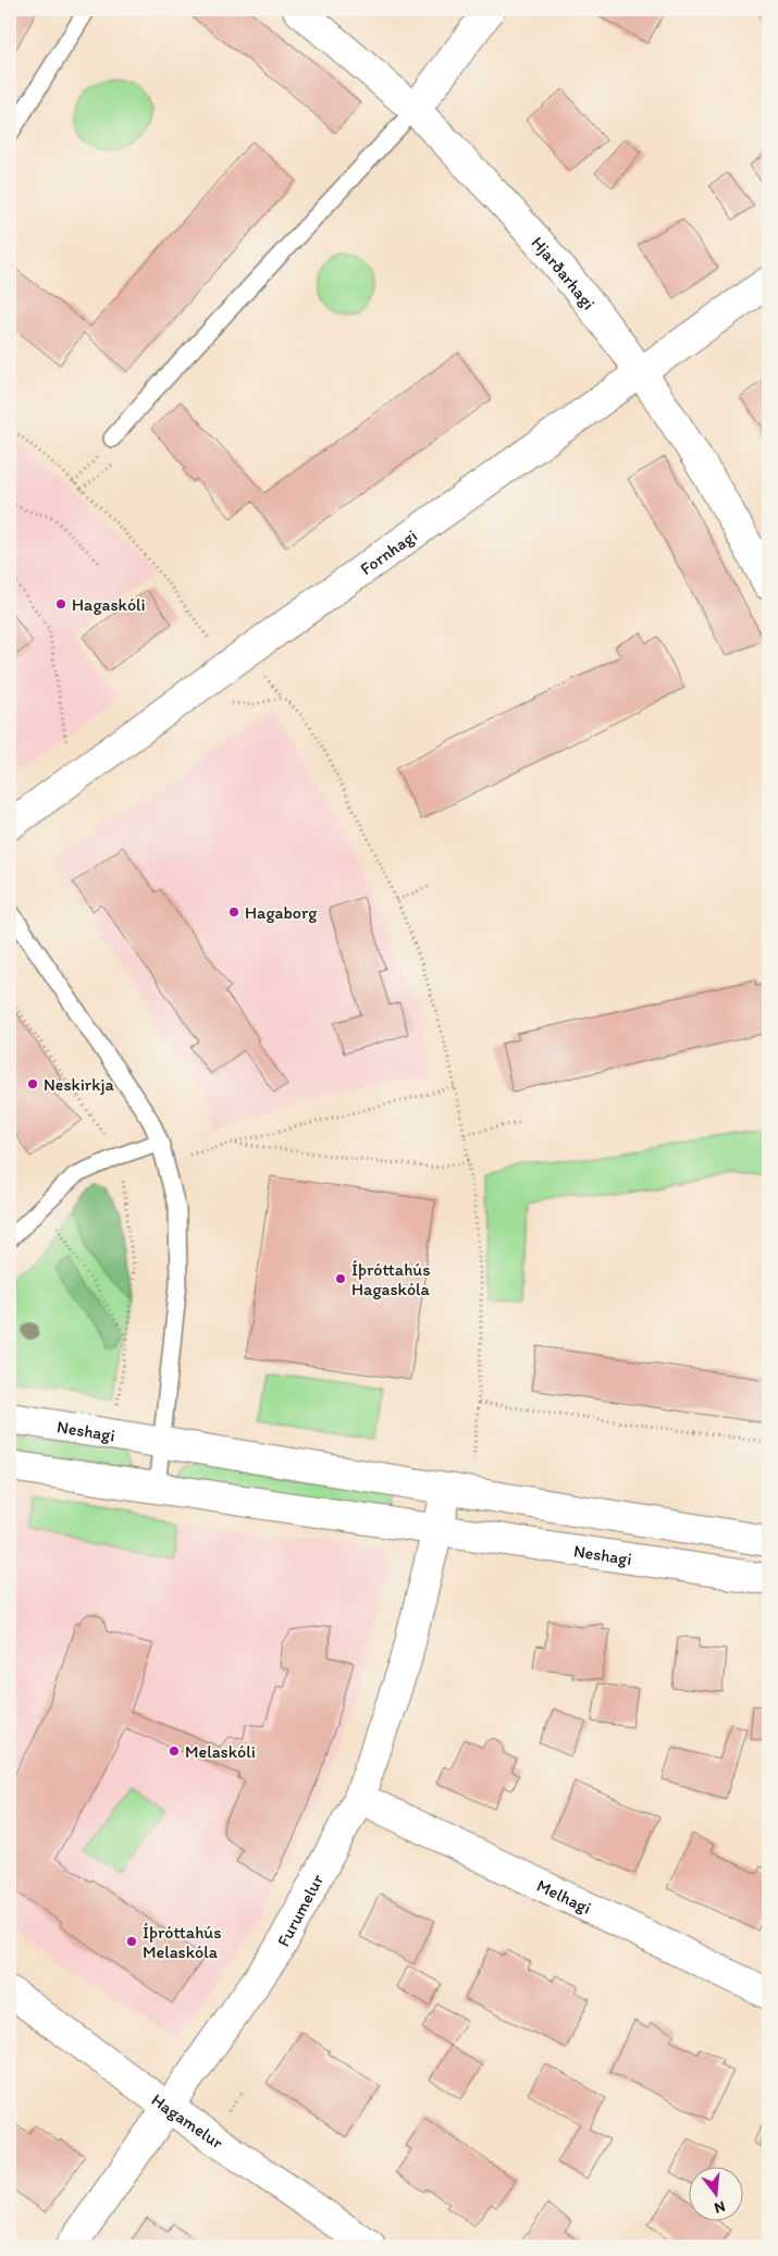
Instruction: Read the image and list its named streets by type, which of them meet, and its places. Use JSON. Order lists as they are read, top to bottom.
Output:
{
  "streets": {
    "street": [
      "Hjarðarhagi",
      "Fornhagi",
      "Neshagi",
      "Melhagi",
      "Furumelur",
      "Hagamelur"
    ]
  },
  "crossings": [
    ["Hjarðarhagi", "Fornhagi"],
    ["Neshagi", "Furumelur"],
    ["Melhagi", "Furumelur"],
    ["Furumelur", "Hagamelur"]
  ],
  "places": [
    "Hagaskóli",
    "Hagaborg",
    "Neskirkja",
    "Íþróttahús Hagaskóla",
    "Melaskóli",
    "Íþróttahús Melaskóla"
  ],
  "north": "bottom"
}
